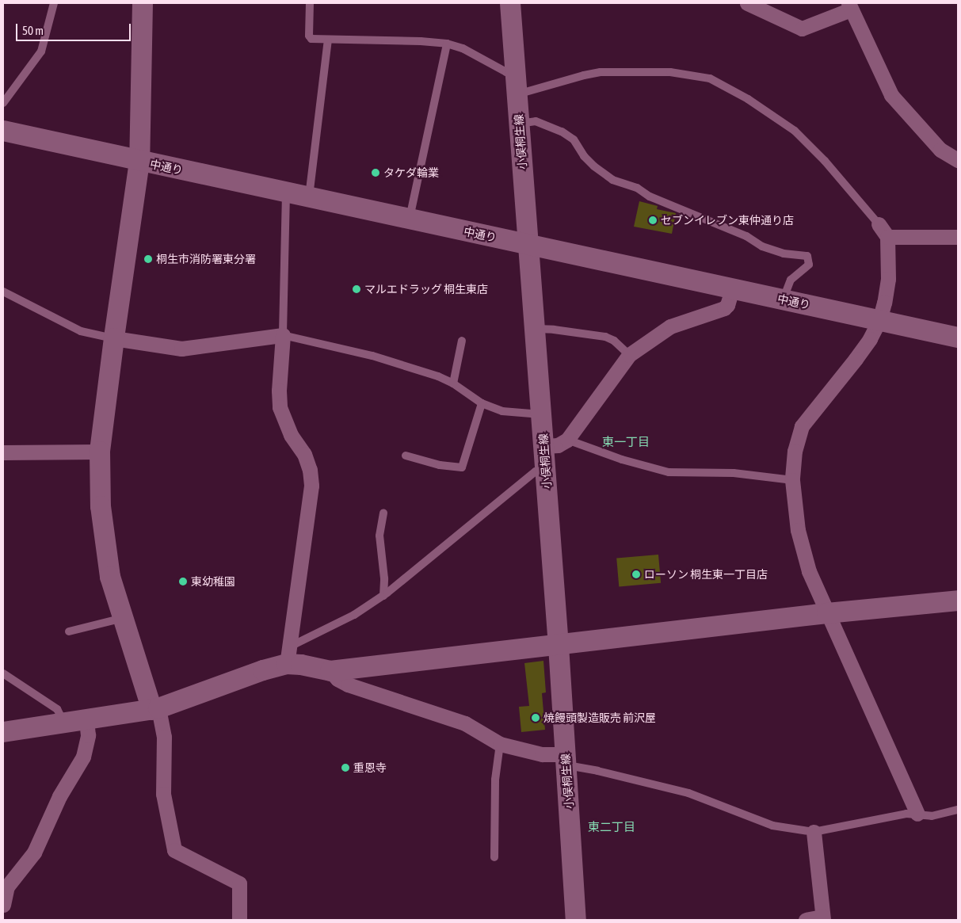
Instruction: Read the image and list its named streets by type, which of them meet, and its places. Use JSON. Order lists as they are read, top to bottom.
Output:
{
  "streets": {
    "street": ["小俣桐生線", "中通り"]
  },
  "crossings": [
    ["小俣桐生線", "中通り"]
  ],
  "districts": ["東一丁目", "東二丁目"],
  "places": [
    "タケダ輪業",
    "セブンイレブン東仲通り店",
    "桐生市消防署東分署",
    "マルエドラッグ 桐生東店",
    "ローソン 桐生東一丁目店",
    "東幼稚園",
    "焼饅頭製造販売 前沢屋",
    "重恩寺"
  ],
  "scale_bar": "50 m"
}
